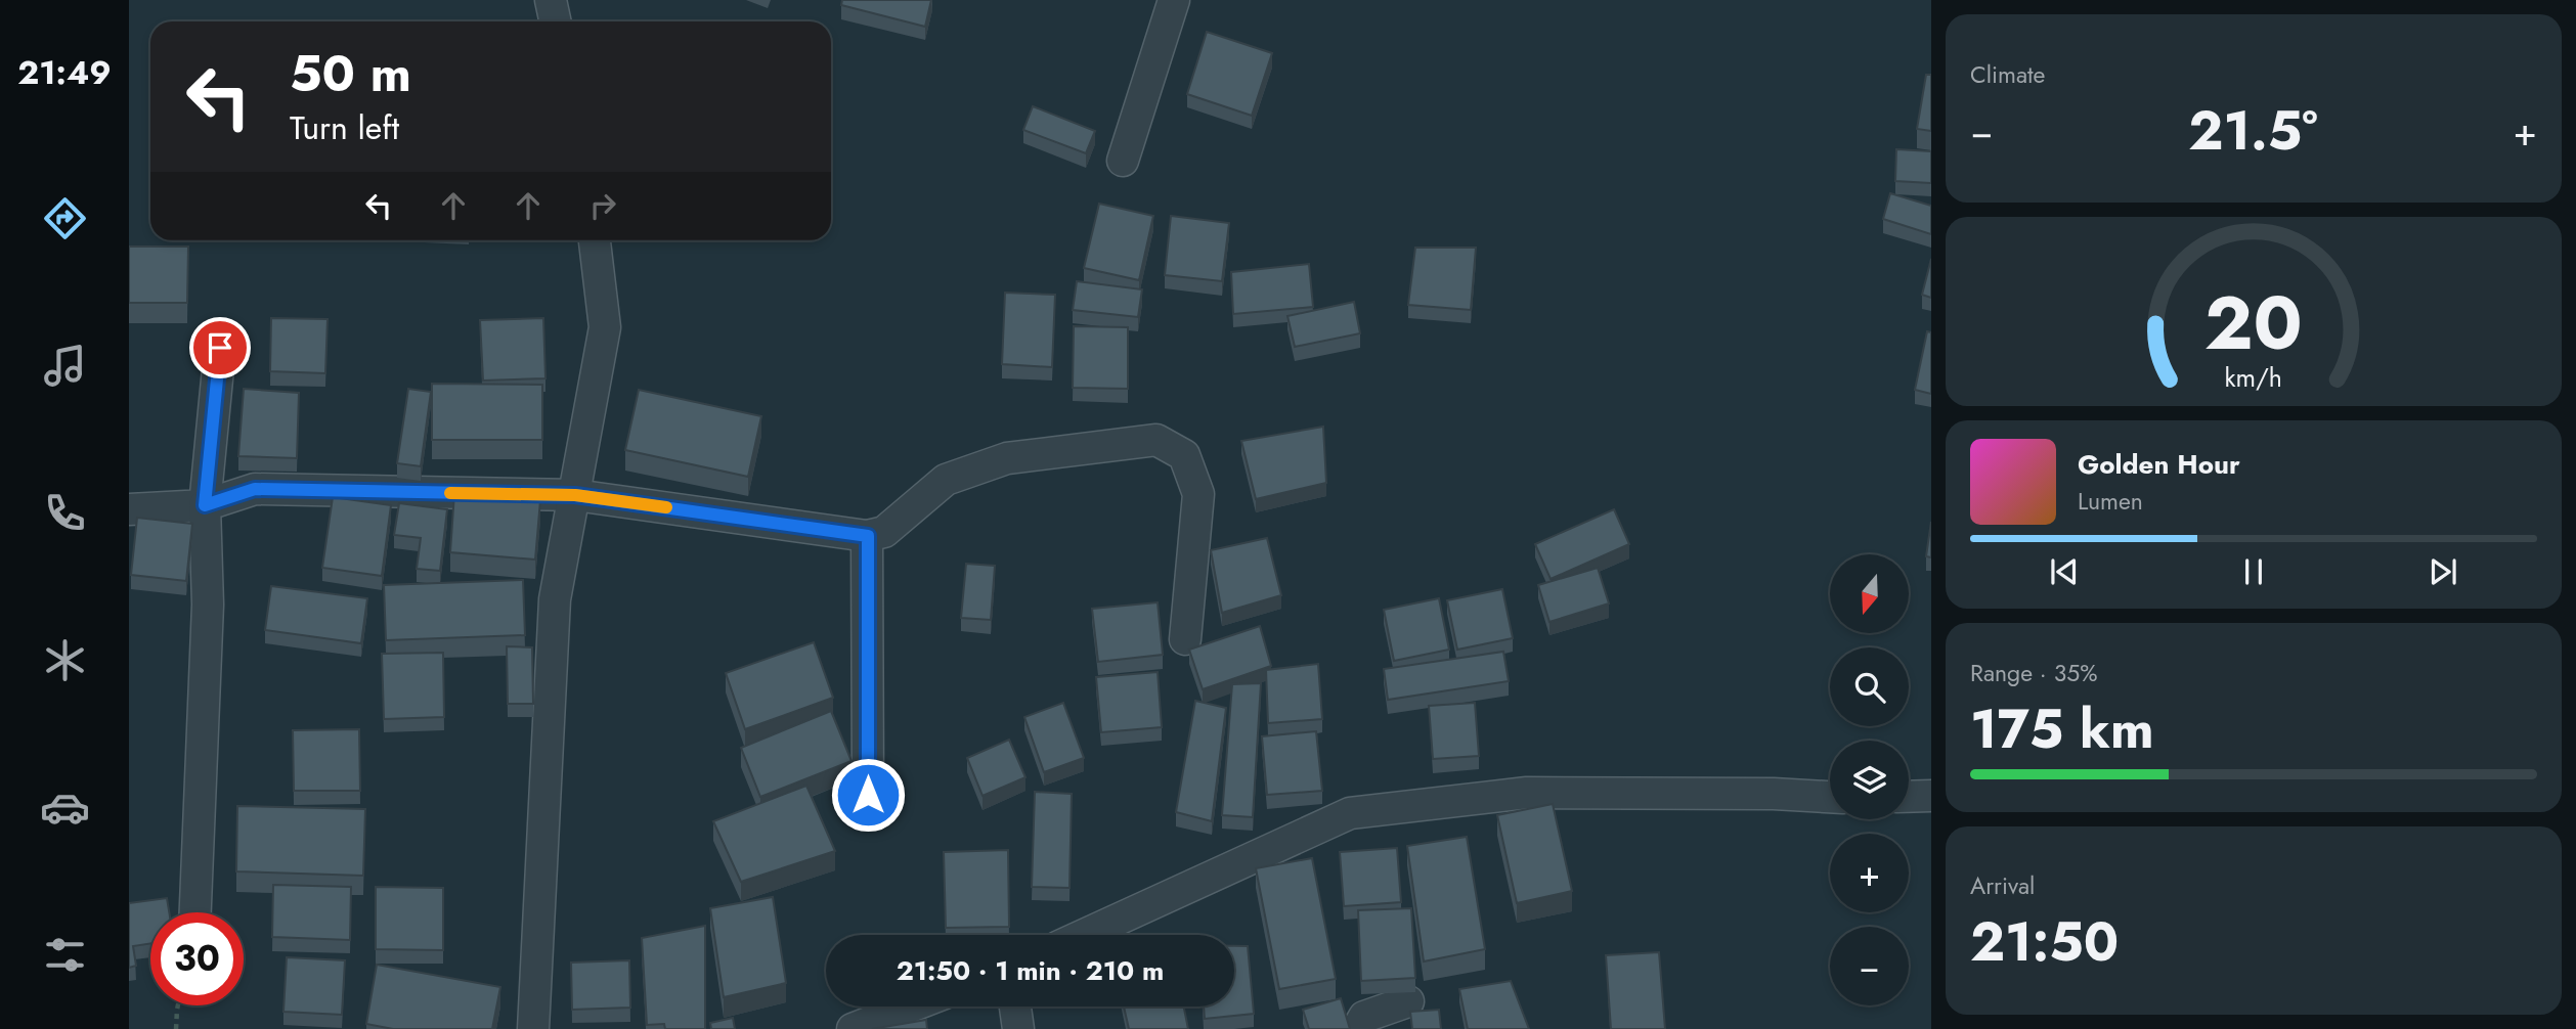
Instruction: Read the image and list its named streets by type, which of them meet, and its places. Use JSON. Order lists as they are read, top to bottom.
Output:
{
  "north": "bottom",
  "page": {
    "tabs": "21:49",
    "tile": [
      "Climate",
      ["Range · 35%", "175 km"],
      ["Arrival", "21:50"]
    ],
    "turn": ["50 m", "Turn left"],
    "heat": ["−", "21.5°", "+"],
    "song": ["Golden Hour", "Lumen"],
    "map_buttons": ["+", "−"],
    "limit": "30",
    "trip": "21:50 · 1 min · 210 m",
    "gauge": ["20", "km/h"]
  }
}
